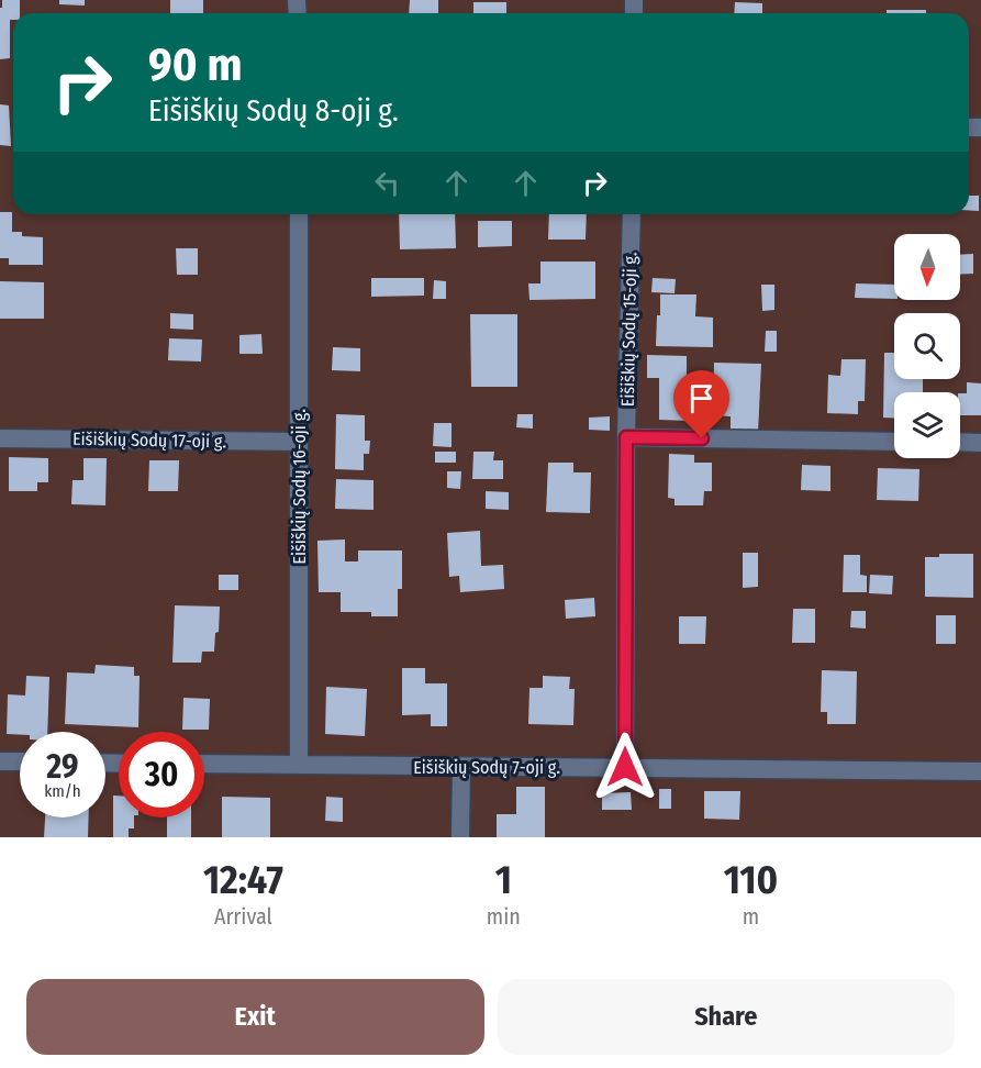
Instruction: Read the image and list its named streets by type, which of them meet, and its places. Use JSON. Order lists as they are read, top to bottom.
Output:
{
  "streets": {
    "street": [
      "Eišiškių Sodų 15-oji g.",
      "Eišiškių Sodų 17-oji g.",
      "Eišiškių Sodų 16-oji g.",
      "Eišiškių Sodų 7-oji g."
    ]
  },
  "crossings": [
    ["Eišiškių Sodų 15-oji g.", "Eišiškių Sodų 7-oji g."],
    ["Eišiškių Sodų 17-oji g.", "Eišiškių Sodų 16-oji g."],
    ["Eišiškių Sodų 16-oji g.", "Eišiškių Sodų 7-oji g."]
  ],
  "north": "bottom",
  "page": {
    "turn": ["90 m", "Eišiškių Sodų 8-oji g."],
    "speed": "29 km/h",
    "limit": "30",
    "eta": [
      "12:47",
      "Arrival",
      "1",
      "min",
      "110",
      "m"
    ],
    "buttons": ["Exit", "Share"]
  }
}
